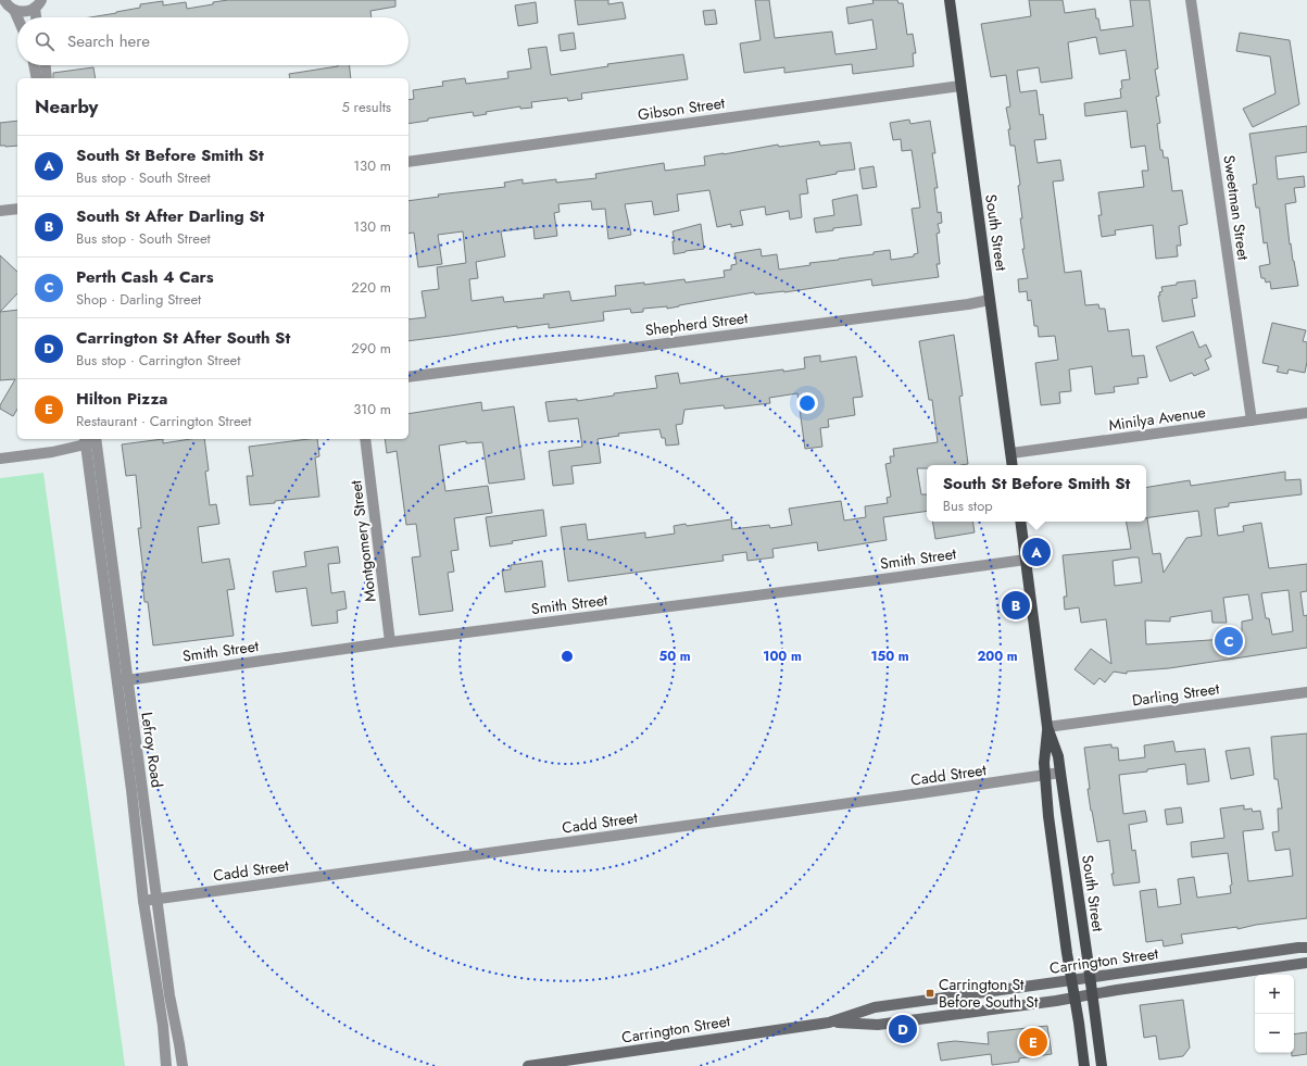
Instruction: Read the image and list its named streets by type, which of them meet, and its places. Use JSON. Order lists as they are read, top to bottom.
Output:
{
  "streets": {
    "main road": ["South Street", "Carrington Street"],
    "street": [
      "Gibson Street",
      "Sweetman Street",
      "Shepherd Street",
      "Minilya Avenue",
      "Montgomery Street",
      "Smith Street",
      "Darling Street",
      "Lefroy Road",
      "Cadd Street"
    ]
  },
  "crossings": [
    ["Gibson Street", "South Street"],
    ["Sweetman Street", "Minilya Avenue"],
    ["South Street", "Shepherd Street"],
    ["South Street", "Minilya Avenue"],
    ["South Street", "Smith Street"],
    ["South Street", "Darling Street"],
    ["South Street", "Cadd Street"],
    ["South Street", "Carrington Street"],
    ["Montgomery Street", "Smith Street"],
    ["Smith Street", "Lefroy Road"],
    ["Lefroy Road", "Cadd Street"]
  ],
  "places": {
    "transit": ["Carrington St Before South St"]
  },
  "page": {
    "search": "Search here",
    "heading": ["Nearby", "5 results"],
    "list": [
      {
        "mark": "A",
        "name": "South St Before Smith St",
        "note": "Bus stop · South Street",
        "value": "130 m"
      },
      {
        "mark": "B",
        "name": "South St After Darling St",
        "note": "Bus stop · South Street",
        "value": "130 m"
      },
      {
        "mark": "C",
        "name": "Perth Cash 4 Cars",
        "note": "Shop · Darling Street",
        "value": "220 m"
      },
      {
        "mark": "D",
        "name": "Carrington St After South St",
        "note": "Bus stop · Carrington Street",
        "value": "290 m"
      },
      {
        "mark": "E",
        "name": "Hilton Pizza",
        "note": "Restaurant · Carrington Street",
        "value": "310 m"
      }
    ],
    "popup": ["South St Before Smith St", "Bus stop"],
    "pins": [
      "A",
      "B",
      "C",
      "D",
      "E"
    ],
    "map_buttons": ["+", "−"]
  },
  "rings": [
    "50 m",
    "100 m",
    "150 m",
    "200 m"
  ]
}
